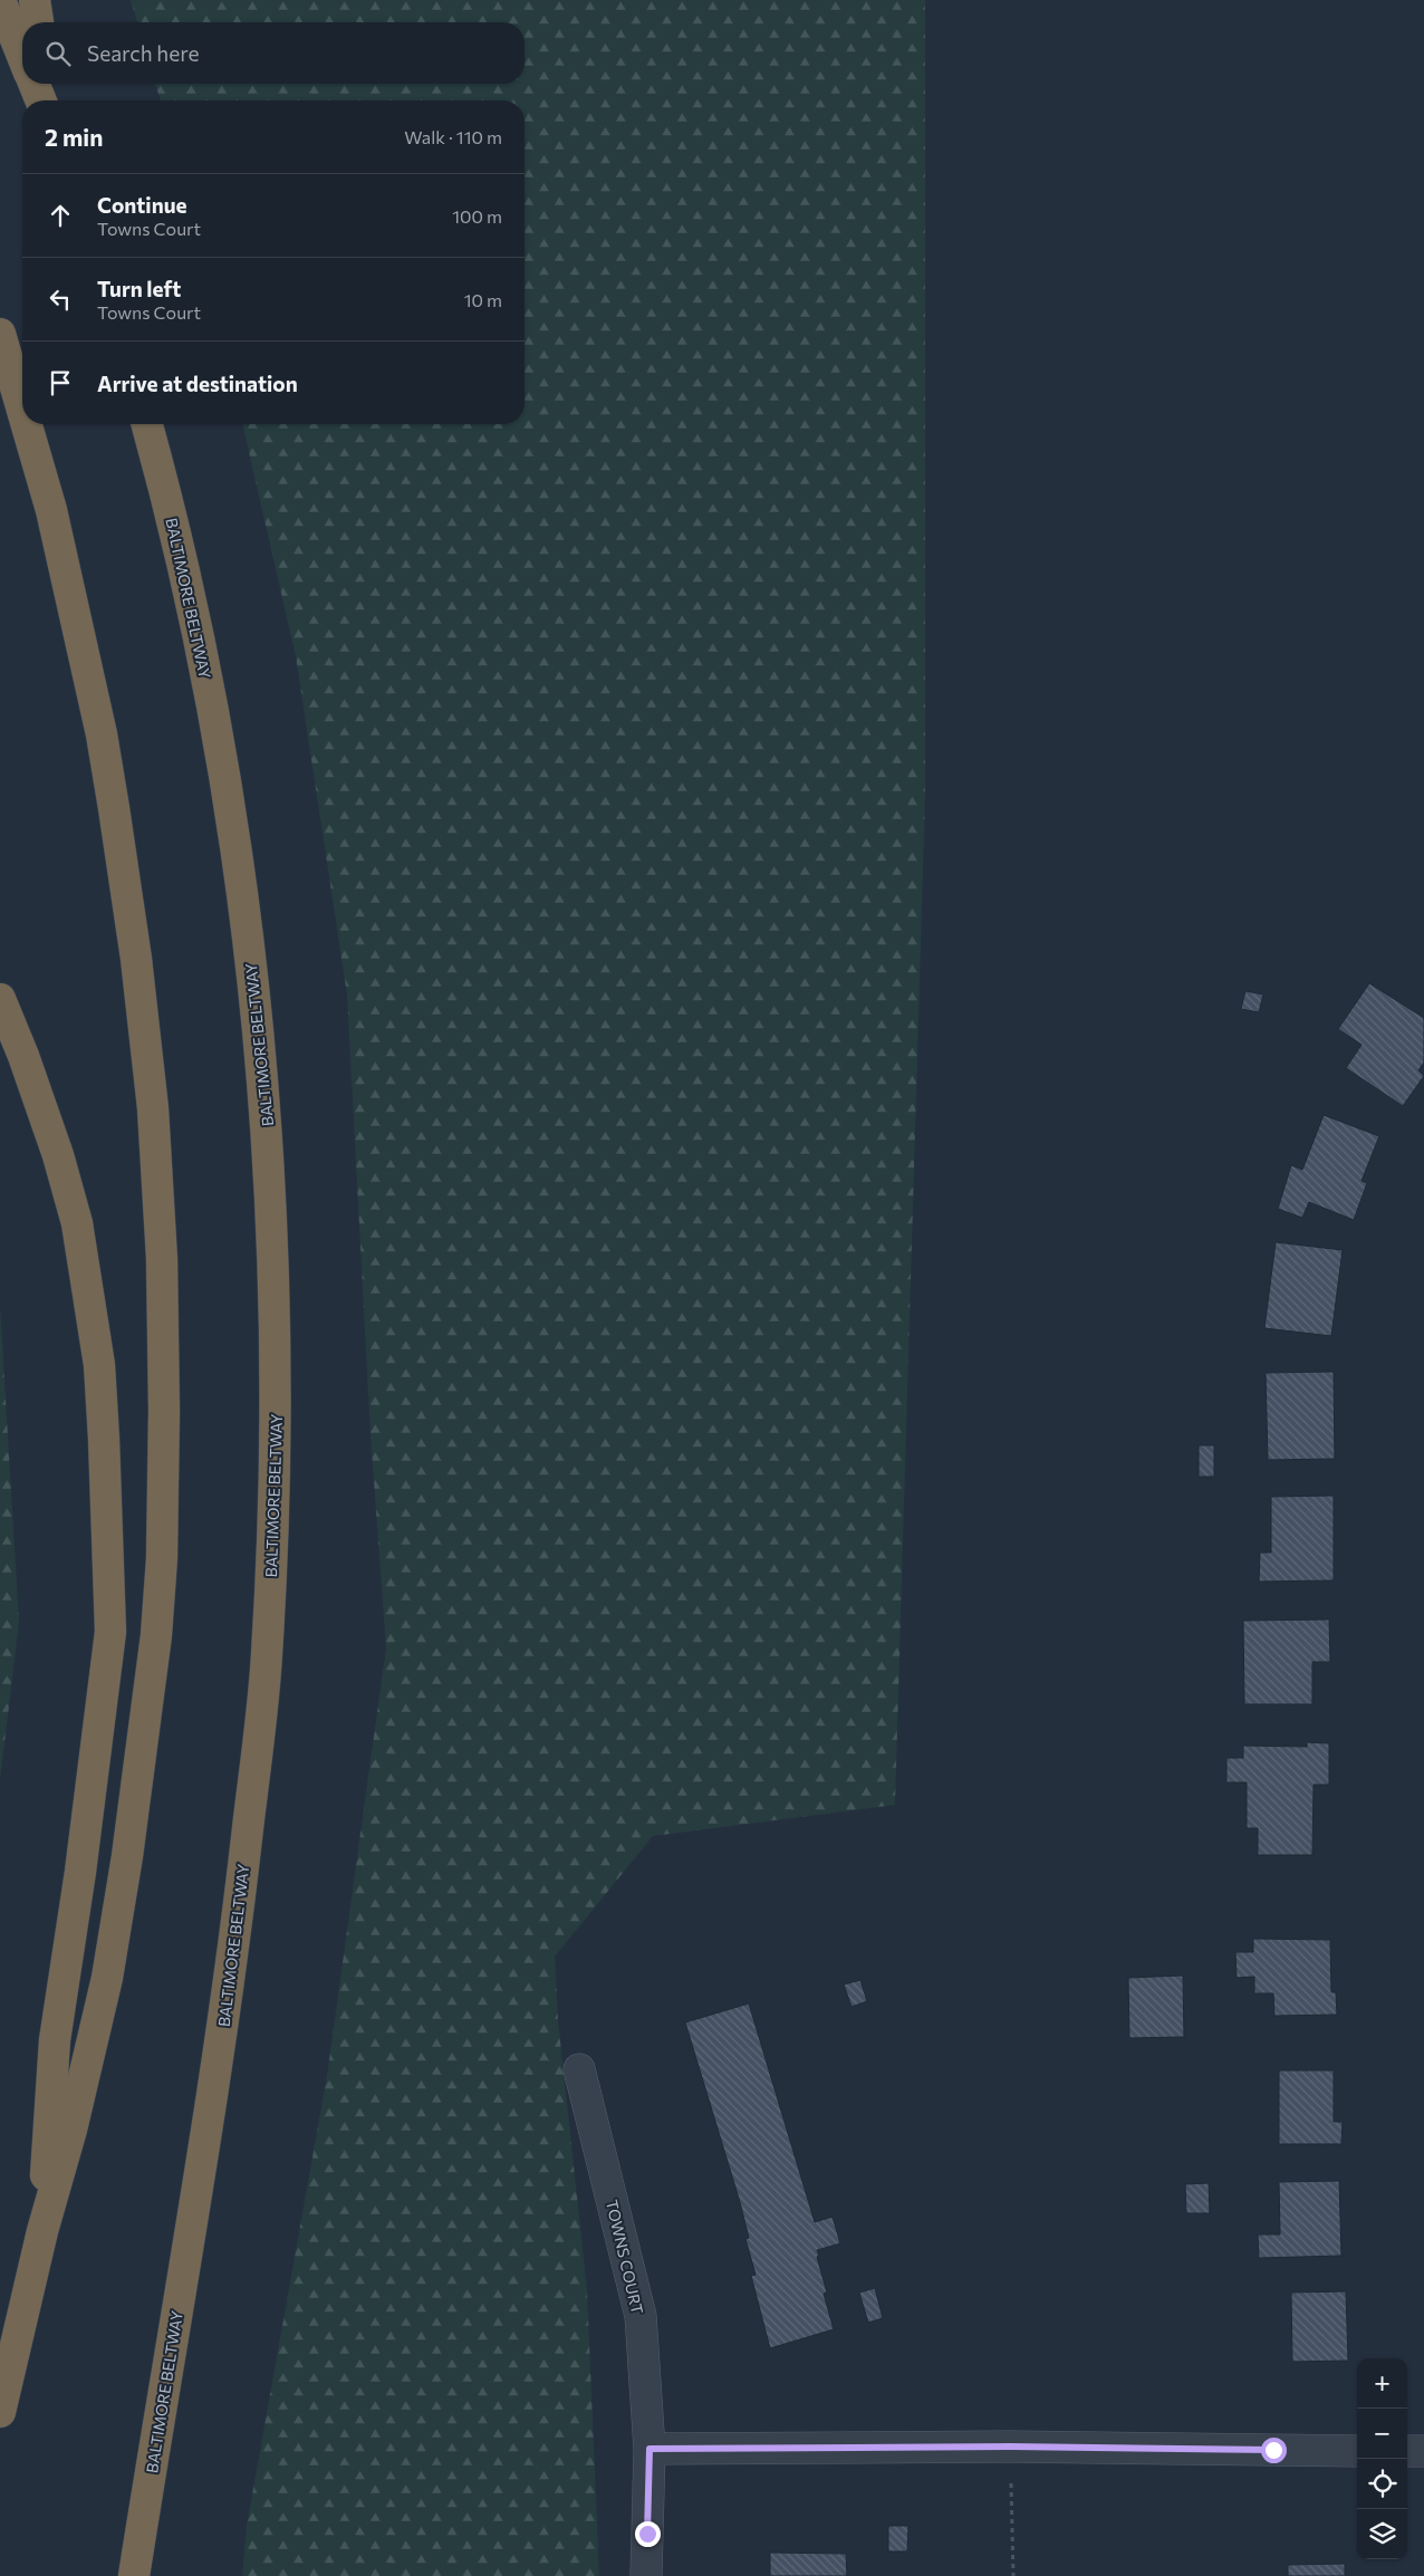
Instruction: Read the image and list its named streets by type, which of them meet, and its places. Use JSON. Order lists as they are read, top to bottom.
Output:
{
  "streets": {
    "highway": ["BALTIMORE BELTWAY"],
    "street": ["TOWNS COURT"]
  },
  "page": {
    "search": "Search here",
    "heading": ["2 min", "Walk · 110 m"],
    "list": [
      ["Continue", "Towns Court", "100 m"],
      ["Turn left", "Towns Court", "10 m"],
      "Arrive at destination"
    ],
    "map_buttons": ["+", "−"]
  }
}
